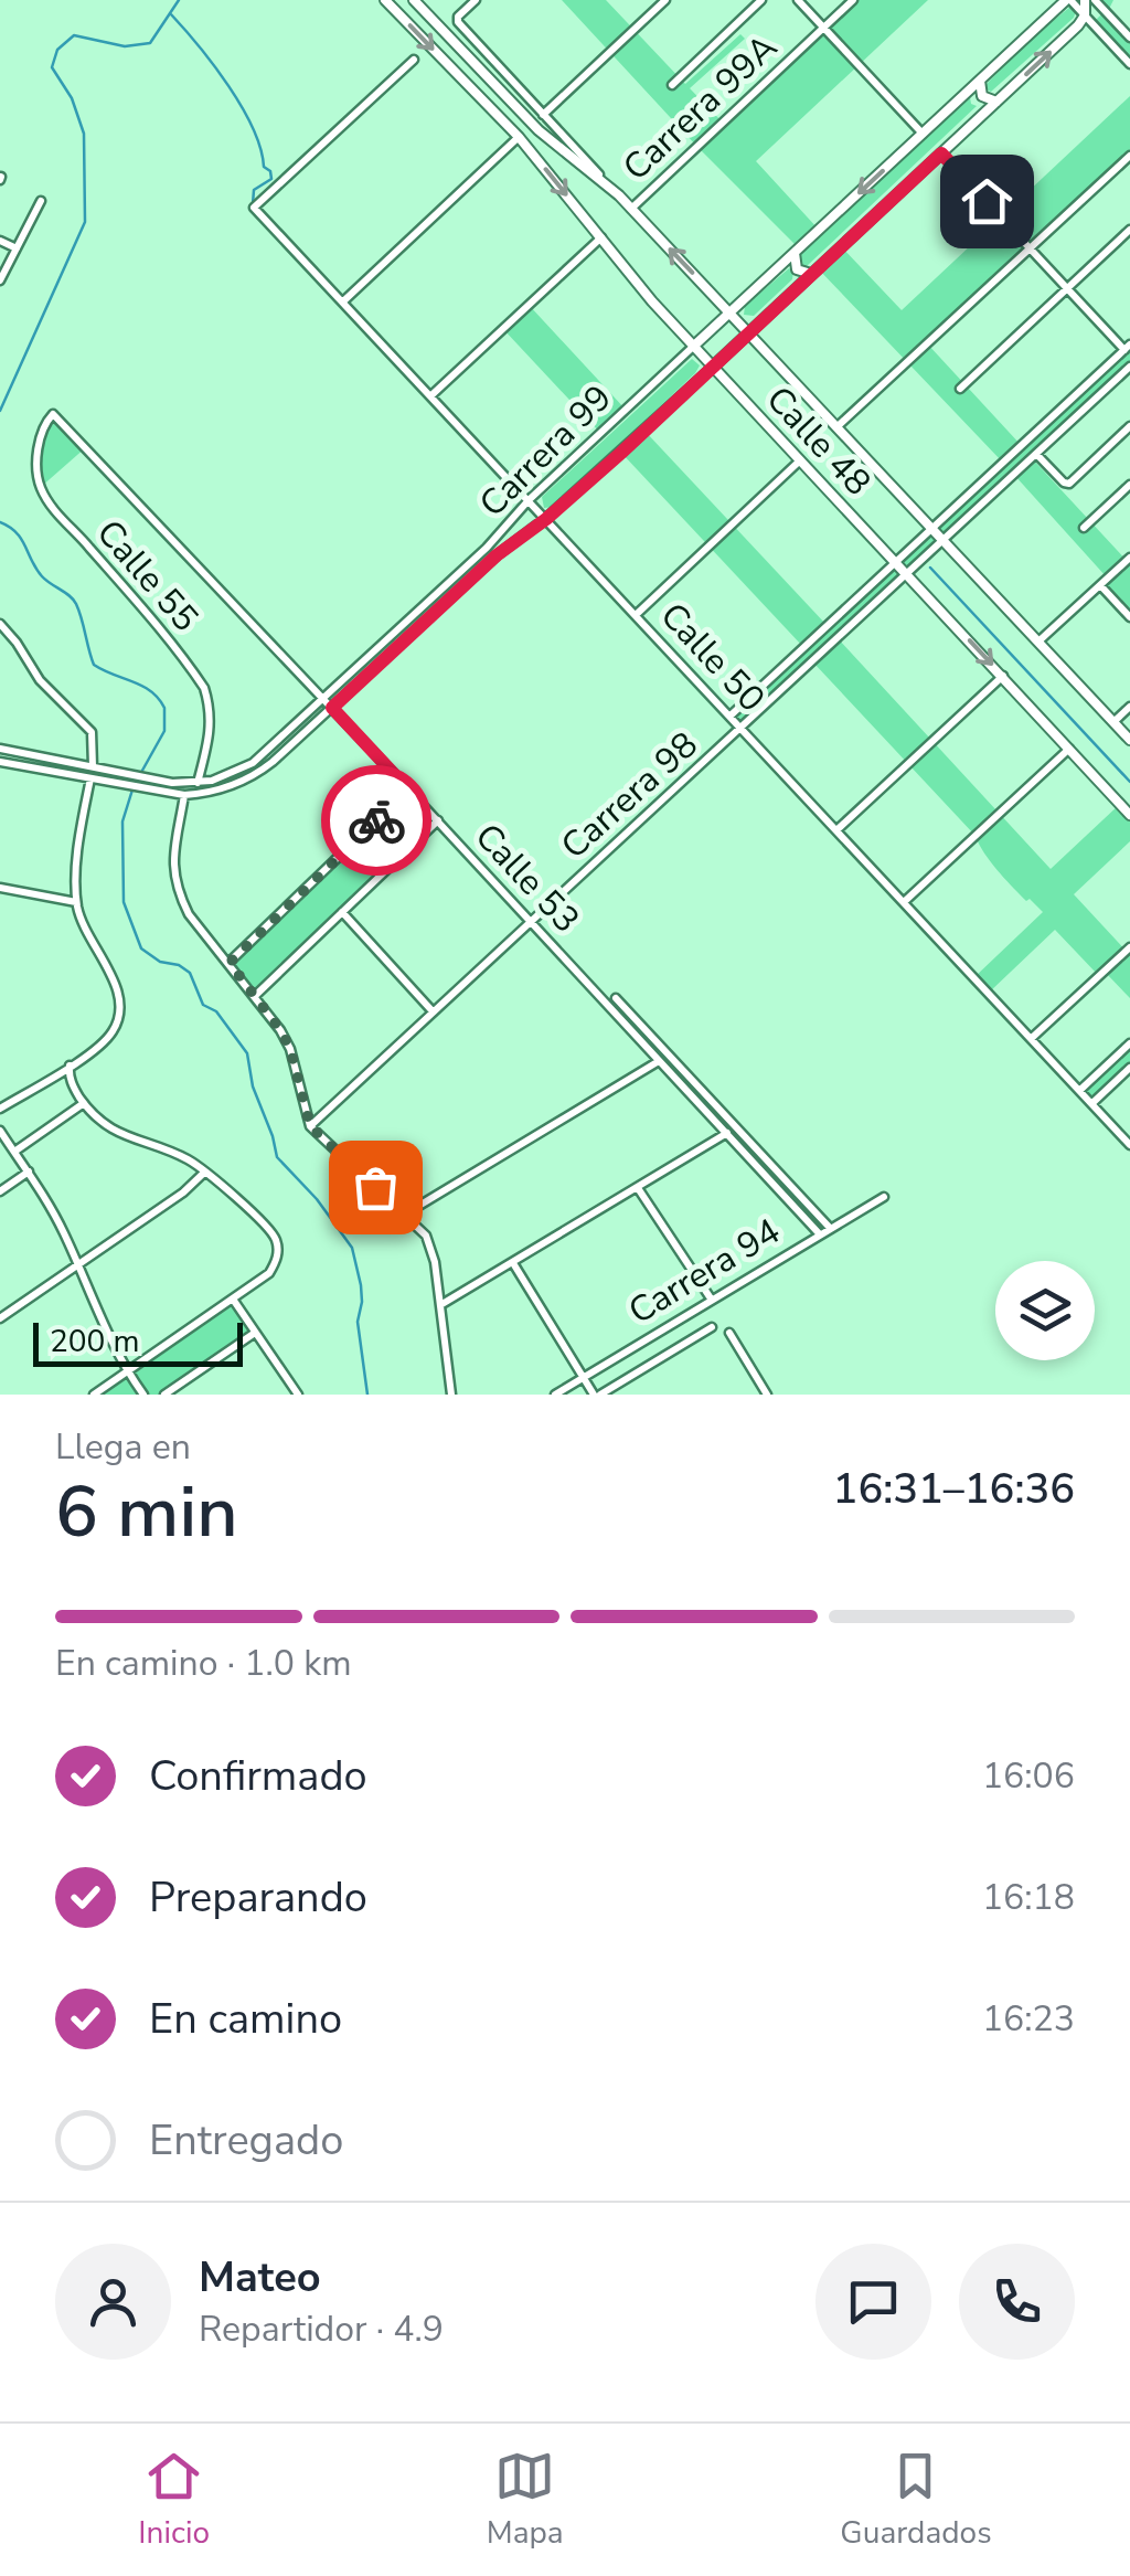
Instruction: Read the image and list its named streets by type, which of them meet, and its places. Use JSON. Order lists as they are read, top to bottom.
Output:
{
  "streets": {
    "main road": ["Calle 48", "Carrera 99"],
    "street": [
      "Carrera 99A",
      "Calle 55",
      "Calle 50",
      "Carrera 98",
      "Calle 53",
      "Carrera 94"
    ]
  },
  "crossings": [
    ["Carrera 99A", "Calle 48"],
    ["Calle 48", "Carrera 99"],
    ["Calle 48", "Carrera 98"],
    ["Carrera 99", "Calle 55"],
    ["Carrera 99", "Calle 50"],
    ["Carrera 99", "Calle 53"],
    ["Calle 55", "Calle 53"],
    ["Calle 50", "Carrera 98"],
    ["Carrera 98", "Calle 53"],
    ["Calle 53", "Carrera 94"]
  ],
  "scale_bar": "200 m",
  "page": {
    "scale": "200 m",
    "heading": ["6 min", "Llega en", "16:31–16:36"],
    "panel": ["Mateo", "Repartidor · 4.9"],
    "bar": "En camino · 1.0 km",
    "list": [
      ["Confirmado", "16:06"],
      ["Preparando", "16:18"],
      ["En camino", "16:23"],
      "Entregado"
    ],
    "tabs": ["Inicio", "Mapa", "Guardados"]
  }
}
